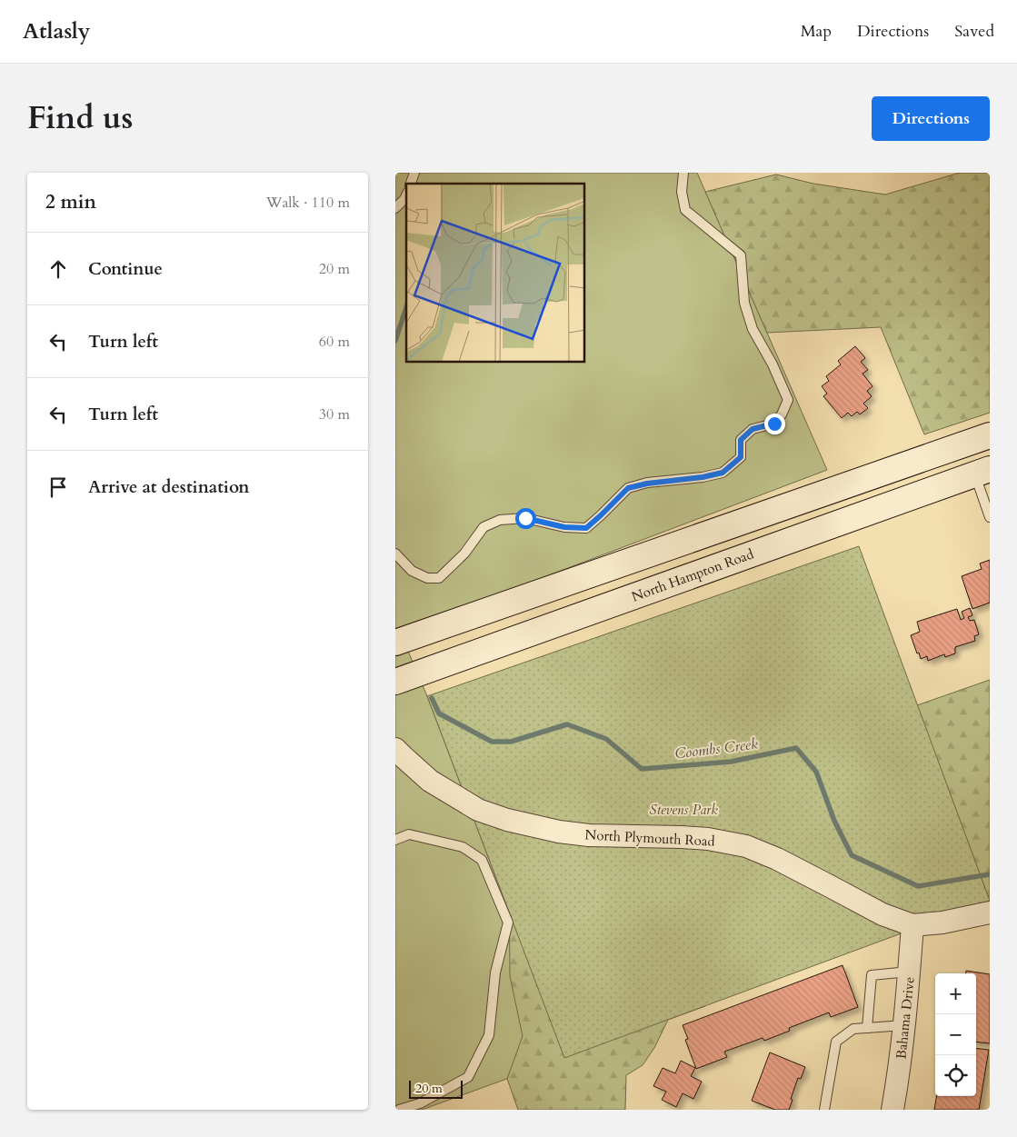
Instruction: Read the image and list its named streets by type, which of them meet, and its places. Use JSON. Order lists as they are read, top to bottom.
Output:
{
  "streets": {
    "main road": ["North Hampton Road"],
    "street": ["North Plymouth Road", "Bahama Drive"]
  },
  "crossings": [
    ["North Plymouth Road", "Bahama Drive"]
  ],
  "water": ["Coombs Creek"],
  "parks": ["Stevens Park"],
  "scale_bar": "20 m",
  "page": {
    "header": "Atlasly",
    "nav": ["Map", "Directions", "Saved"],
    "title": "Find us",
    "buttons": "Directions",
    "heading": ["2 min", "Walk · 110 m"],
    "list": [
      ["Continue", "20 m"],
      ["Turn left", "60 m"],
      ["Turn left", "30 m"],
      "Arrive at destination"
    ],
    "map_buttons": ["+", "−"],
    "scale": "20 m"
  }
}
